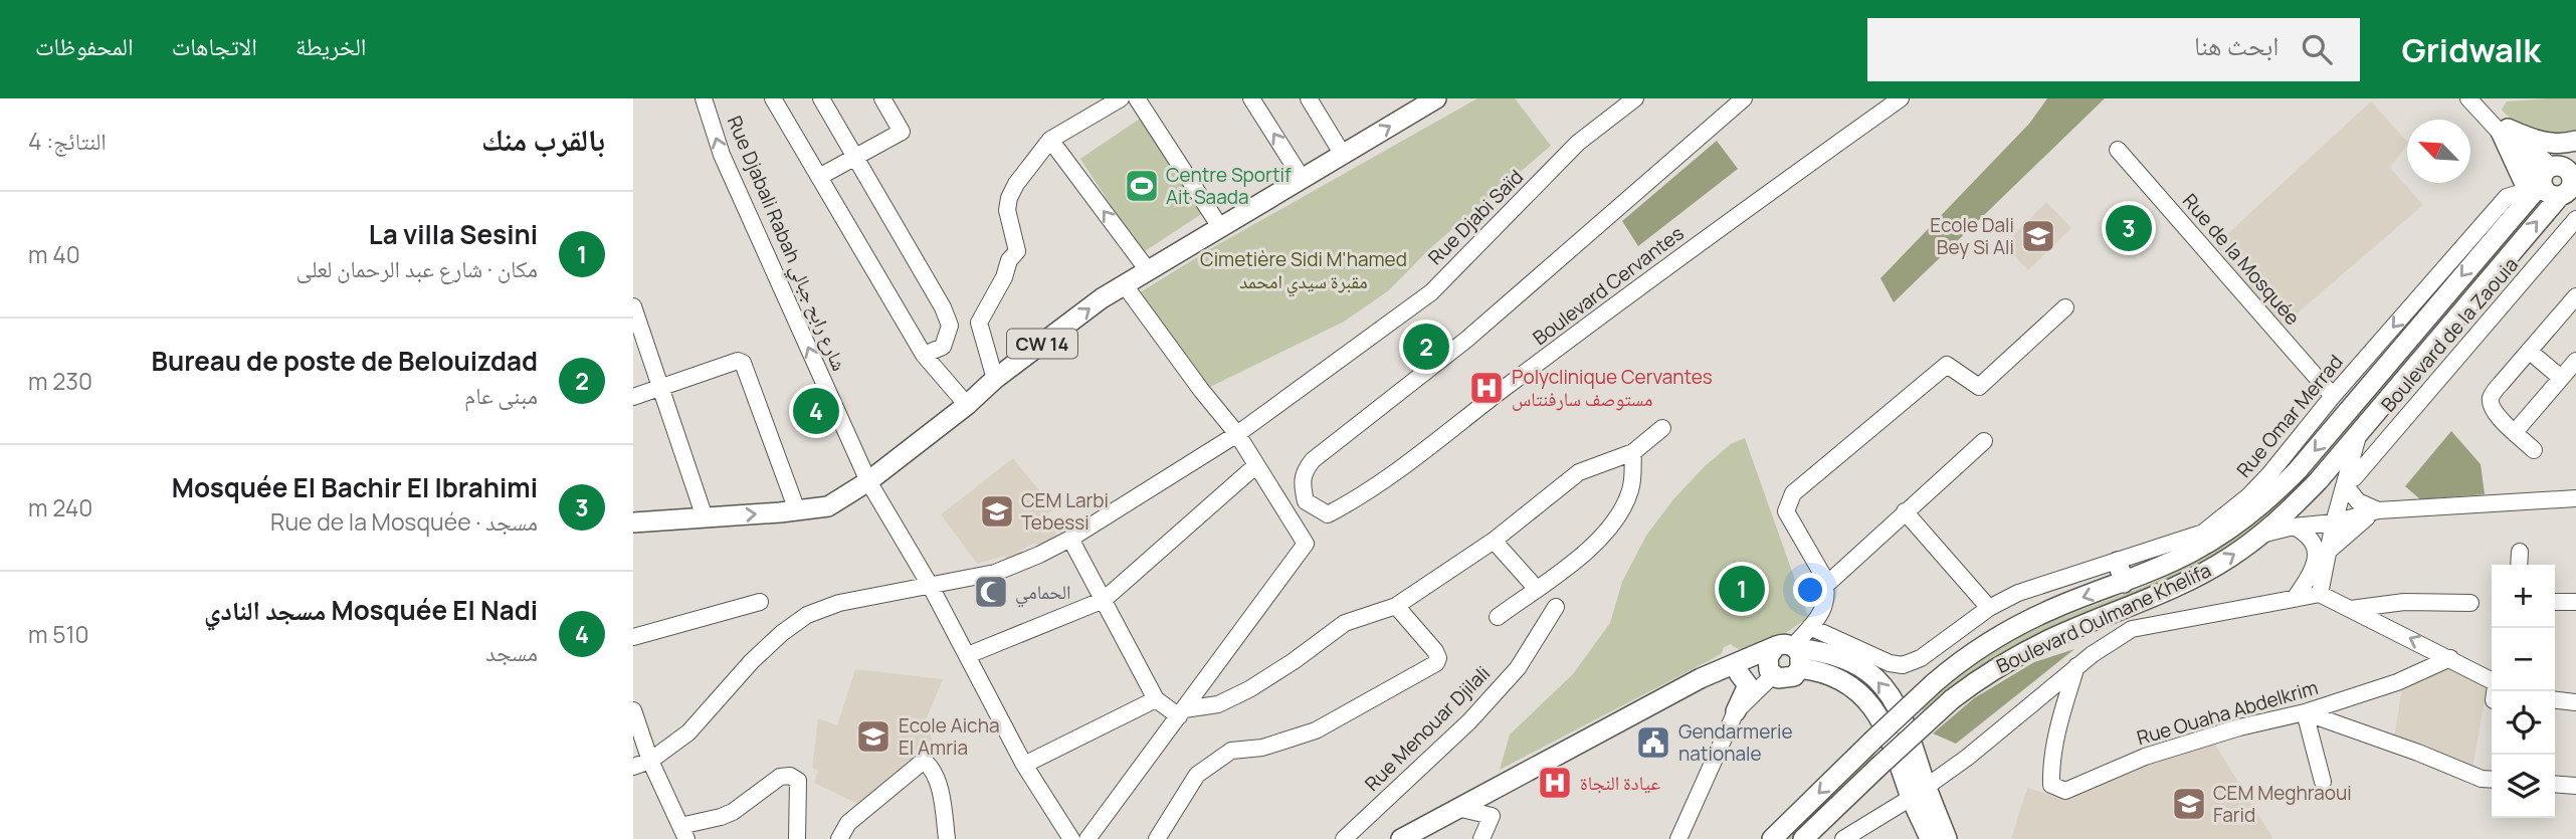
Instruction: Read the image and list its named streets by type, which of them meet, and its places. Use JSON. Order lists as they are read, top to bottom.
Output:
{
  "streets": {
    "main road": ["CW 14", "Boulevard Oulmane Khelifa"],
    "street": [
      "Rue Djabi Saïd",
      "Rue Djabali Rabah شارع رابح جبالي",
      "Rue de la Mosquée",
      "Boulevard Cervantes",
      "Boulevard de la Zaouia",
      "Rue Omar Merrad",
      "Rue Ouaha Abdelkrim",
      "Rue Menouar Djilali"
    ]
  },
  "crossings": [
    ["Rue Djabi Saïd", "Rue Djabali Rabah شارع رابح جبالي"],
    ["Rue Djabali Rabah شارع رابح جبالي", "CW 14"],
    ["Rue de la Mosquée", "Rue Omar Merrad"]
  ],
  "parks": ["Cimetière Sidi M'hamed مقبرة سيدي امحمد"],
  "places": {
    "sports": ["Centre Sportif Ait Saada"],
    "school or university": [
      "Ecole Dali Bey Si Ali",
      "CEM Larbi Tebessi",
      "Ecole Aicha El Amria",
      "CEM Meghraoui Farid"
    ],
    "hospital": ["Polyclinique Cervantes مستوصف سارفنتاس", "عيادة النجاة"],
    "mosque": ["الحمامي"],
    "public building": ["Gendarmerie nationale"]
  },
  "north": "top left",
  "page": {
    "header": "Gridwalk",
    "search": "ابحث هنا",
    "nav": ["الخريطة", "الاتجاهات", "المحفوظات"],
    "heading": ["بالقرب منك", "النتائج: 4"],
    "list": [
      {
        "mark": "1",
        "name": "La villa Sesini",
        "note": "مكان · شارع عبد الرحمان لعلى",
        "value": "40 m"
      },
      {
        "mark": "2",
        "name": "Bureau de poste de Belouizdad",
        "note": "مبنى عام",
        "value": "230 m"
      },
      {
        "mark": "3",
        "name": "Mosquée El Bachir El Ibrahimi",
        "note": "مسجد · Rue de la Mosquée",
        "value": "240 m"
      },
      {
        "mark": "4",
        "name": "Mosquée El Nadi مسجد النادي",
        "note": "مسجد",
        "value": "510 m"
      }
    ],
    "pins": [
      "3",
      "2",
      "4",
      "1"
    ],
    "map_buttons": ["+", "−"]
  }
}
